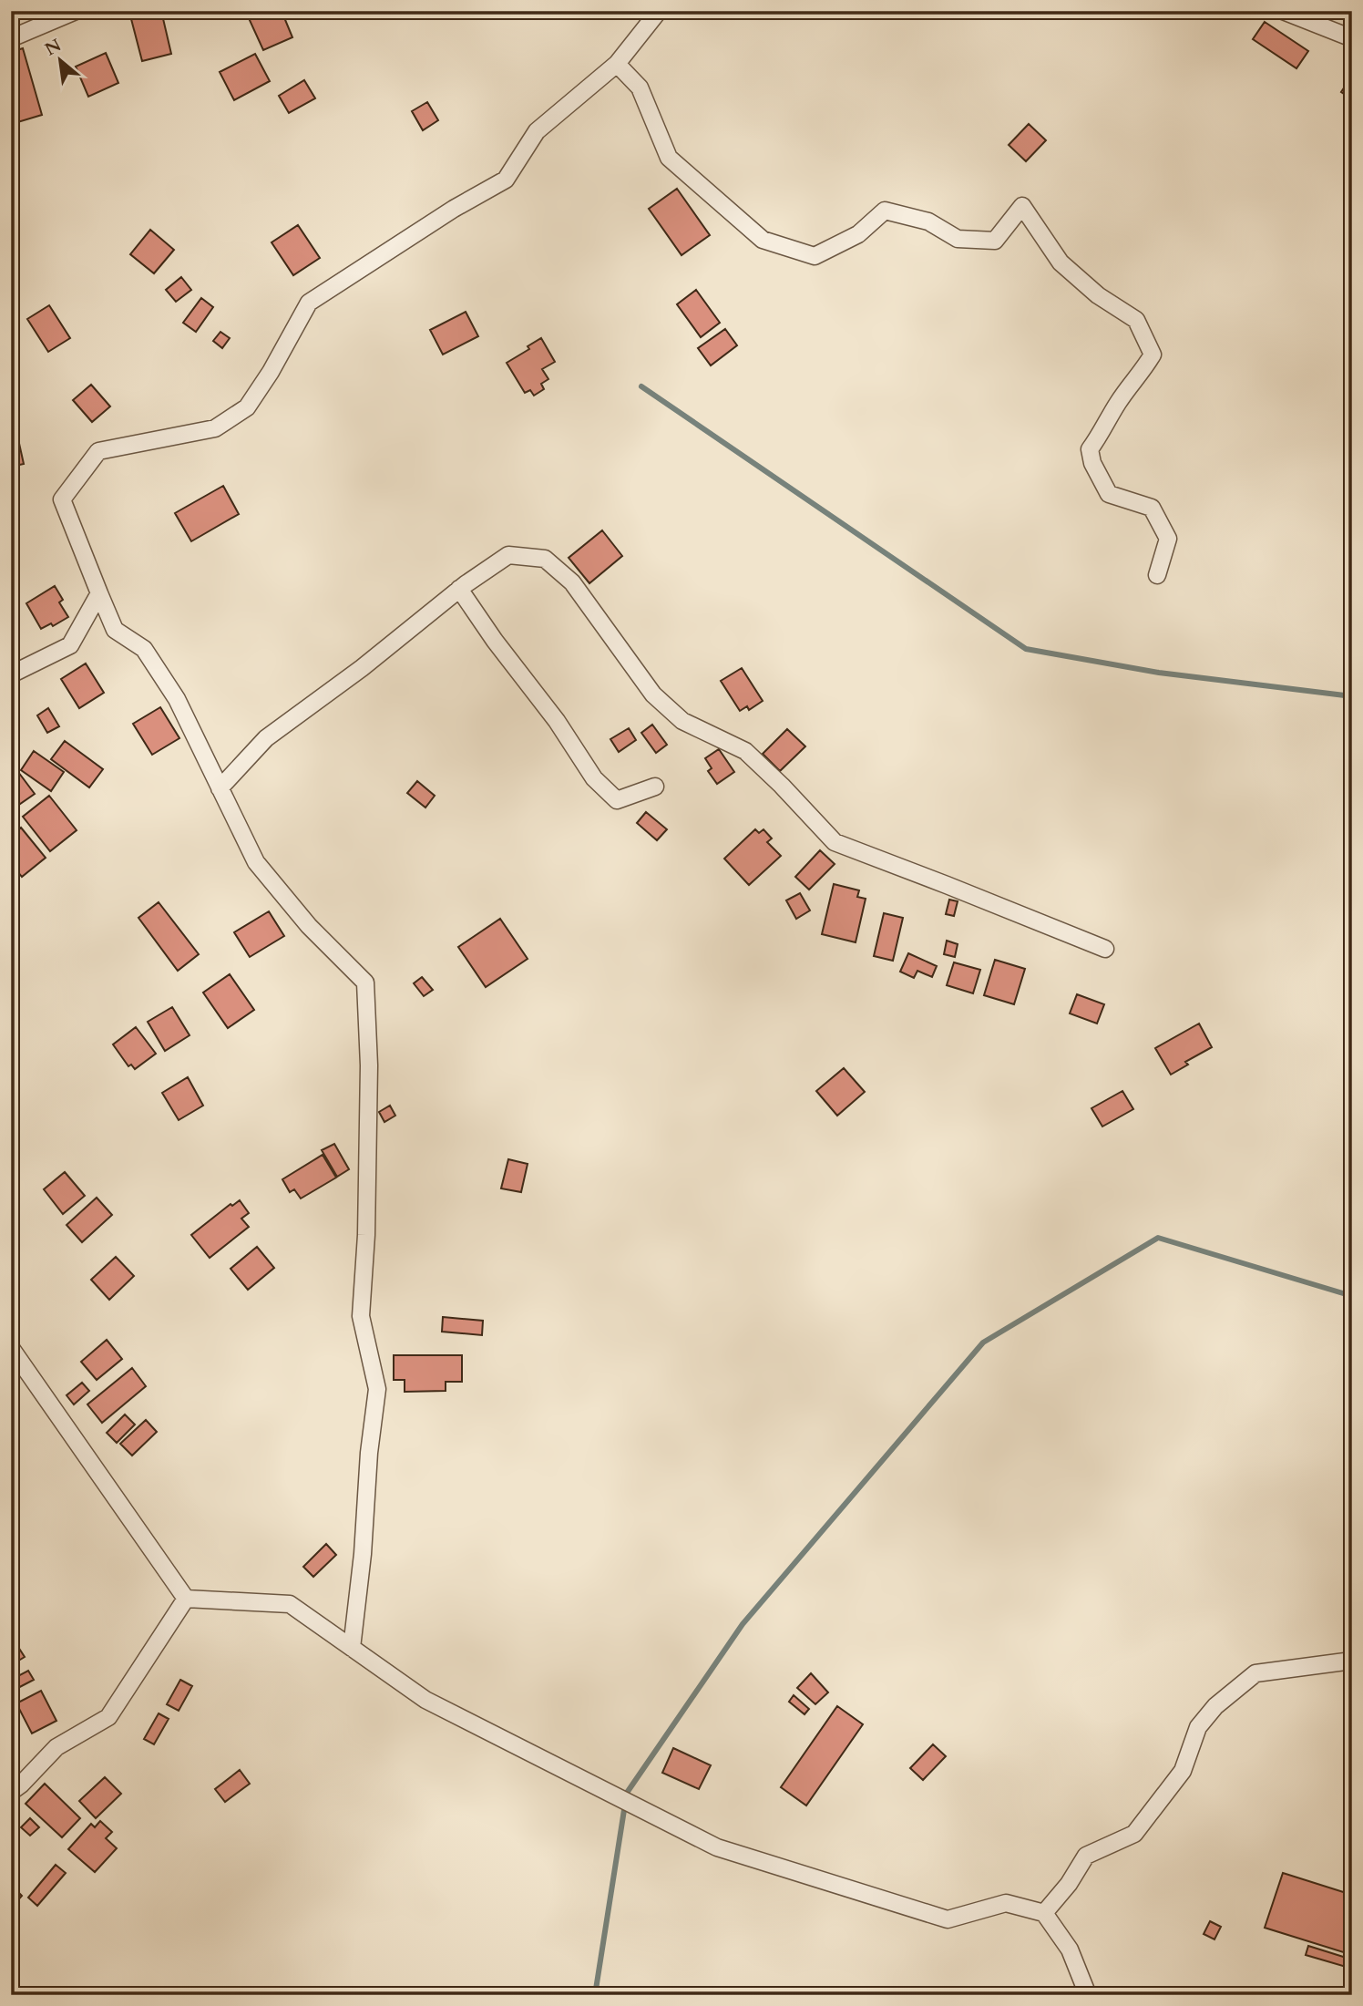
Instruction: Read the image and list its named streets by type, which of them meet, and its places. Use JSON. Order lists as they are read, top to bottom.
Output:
{
  "north": "top left"
}
